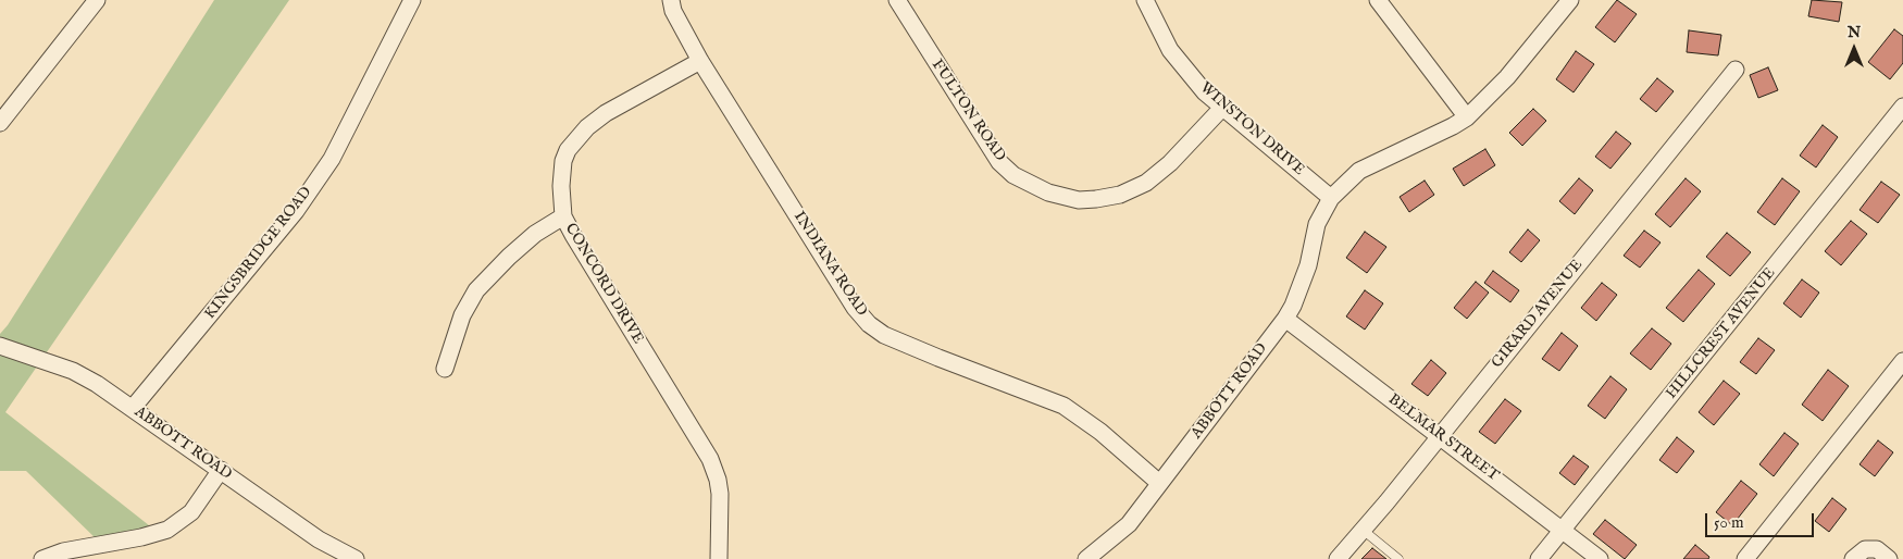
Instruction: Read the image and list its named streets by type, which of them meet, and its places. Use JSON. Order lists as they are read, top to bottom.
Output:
{
  "streets": {
    "street": [
      "FULTON ROAD",
      "WINSTON DRIVE",
      "KINGSBRIDGE ROAD",
      "INDIANA ROAD",
      "CONCORD DRIVE",
      "GIRARD AVENUE",
      "HILLCREST AVENUE",
      "ABBOTT ROAD",
      "BELMAR STREET"
    ]
  },
  "crossings": [
    ["FULTON ROAD", "WINSTON DRIVE"],
    ["WINSTON DRIVE", "ABBOTT ROAD"],
    ["KINGSBRIDGE ROAD", "ABBOTT ROAD"],
    ["INDIANA ROAD", "CONCORD DRIVE"],
    ["INDIANA ROAD", "ABBOTT ROAD"],
    ["GIRARD AVENUE", "BELMAR STREET"],
    ["HILLCREST AVENUE", "BELMAR STREET"],
    ["ABBOTT ROAD", "BELMAR STREET"]
  ],
  "scale_bar": "50 m",
  "north": "top"
}
